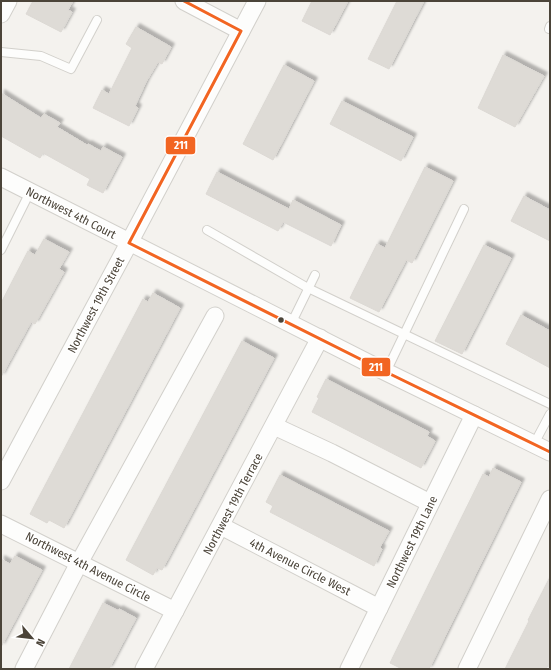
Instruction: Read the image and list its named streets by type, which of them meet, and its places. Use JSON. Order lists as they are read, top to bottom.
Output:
{
  "streets": {
    "street": [
      "Northwest 4th Court",
      "Northwest 19th Street",
      "Northwest 19th Terrace",
      "Northwest 19th Lane",
      "Northwest 4th Avenue Circle",
      "4th Avenue Circle West"
    ]
  },
  "crossings": [
    ["Northwest 4th Court", "Northwest 19th Street"],
    ["Northwest 4th Court", "Northwest 19th Terrace"],
    ["Northwest 4th Court", "Northwest 19th Lane"],
    ["Northwest 19th Terrace", "Northwest 4th Avenue Circle"],
    ["Northwest 19th Terrace", "4th Avenue Circle West"],
    ["Northwest 19th Lane", "4th Avenue Circle West"]
  ],
  "lines": ["transit line 211"],
  "north": "bottom right"
}
